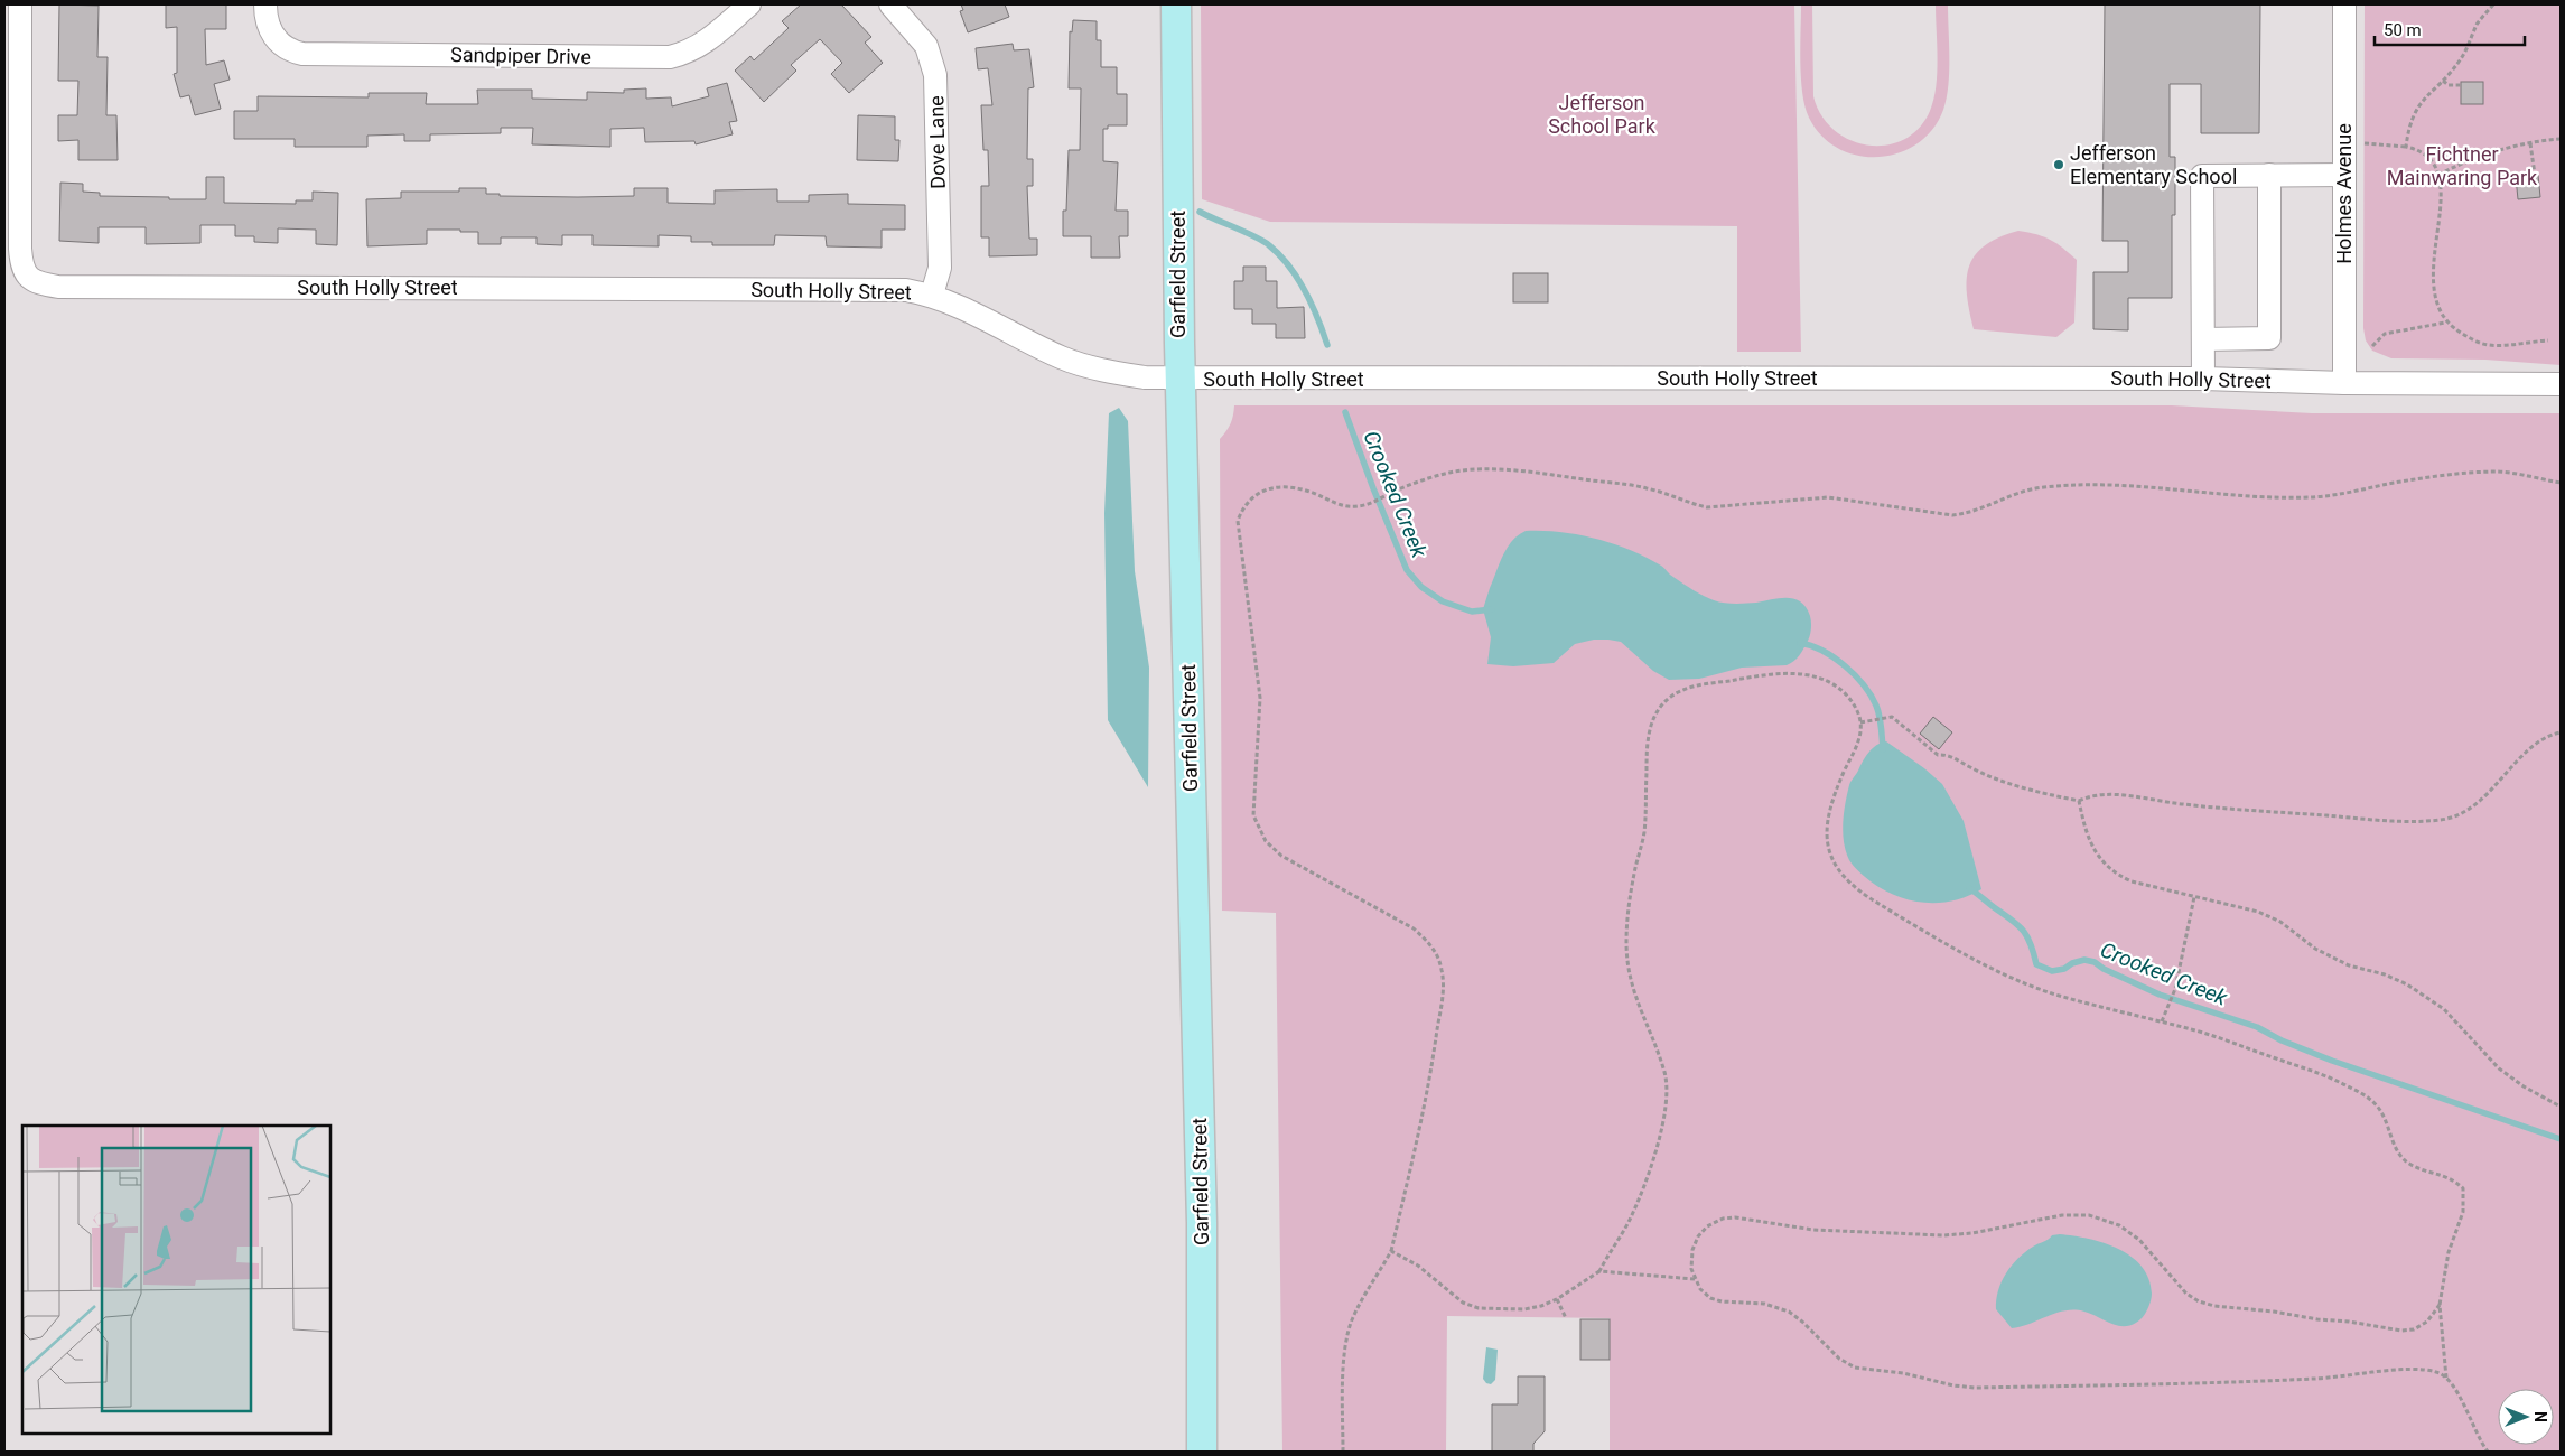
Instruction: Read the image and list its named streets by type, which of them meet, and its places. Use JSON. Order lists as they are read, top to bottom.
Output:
{
  "streets": {
    "main road": ["Garfield Street"],
    "street": [
      "Sandpiper Drive",
      "Dove Lane",
      "Holmes Avenue",
      "South Holly Street"
    ]
  },
  "crossings": [
    ["Dove Lane", "South Holly Street"],
    ["Holmes Avenue", "South Holly Street"],
    ["Garfield Street", "South Holly Street"]
  ],
  "water": ["Crooked Creek"],
  "parks": ["Jefferson School Park", "Fichtner Mainwaring Park"],
  "places": ["Jefferson Elementary School"],
  "scale_bar": "50 m",
  "north": "right"
}
